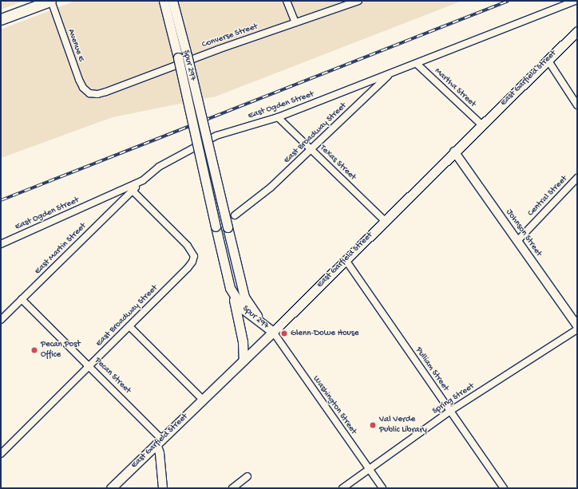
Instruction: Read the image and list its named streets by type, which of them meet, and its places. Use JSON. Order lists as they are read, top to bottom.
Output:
{
  "streets": {
    "main road": ["Spur 297", "East Garfield Street"],
    "street": [
      "Converse Street",
      "Avenue E",
      "Martha Street",
      "East Ogden Street",
      "East Broadway Street",
      "Texas Street",
      "Central Street",
      "Johnson Street",
      "East Martin Street",
      "Pulliam Street",
      "Pecan Street",
      "Spring Street",
      "Washington Street"
    ]
  },
  "crossings": [
    ["Converse Street", "Avenue E"],
    ["Spur 297", "East Garfield Street"],
    ["Spur 297", "Washington Street"],
    ["East Garfield Street", "Martha Street"],
    ["East Garfield Street", "Texas Street"],
    ["East Garfield Street", "Johnson Street"],
    ["East Garfield Street", "Pulliam Street"],
    ["East Garfield Street", "Pecan Street"],
    ["East Garfield Street", "Washington Street"],
    ["Martha Street", "East Ogden Street"],
    ["East Ogden Street", "East Broadway Street"],
    ["East Ogden Street", "Texas Street"],
    ["East Ogden Street", "East Martin Street"],
    ["East Broadway Street", "Texas Street"],
    ["East Broadway Street", "East Martin Street"],
    ["East Broadway Street", "Pecan Street"],
    ["Central Street", "Johnson Street"],
    ["East Martin Street", "Pecan Street"],
    ["Pulliam Street", "Spring Street"],
    ["Spring Street", "Washington Street"]
  ],
  "places": ["Glenn-Dowe House", "Pecan Post Office", "Val Verde Public Library"]
}
